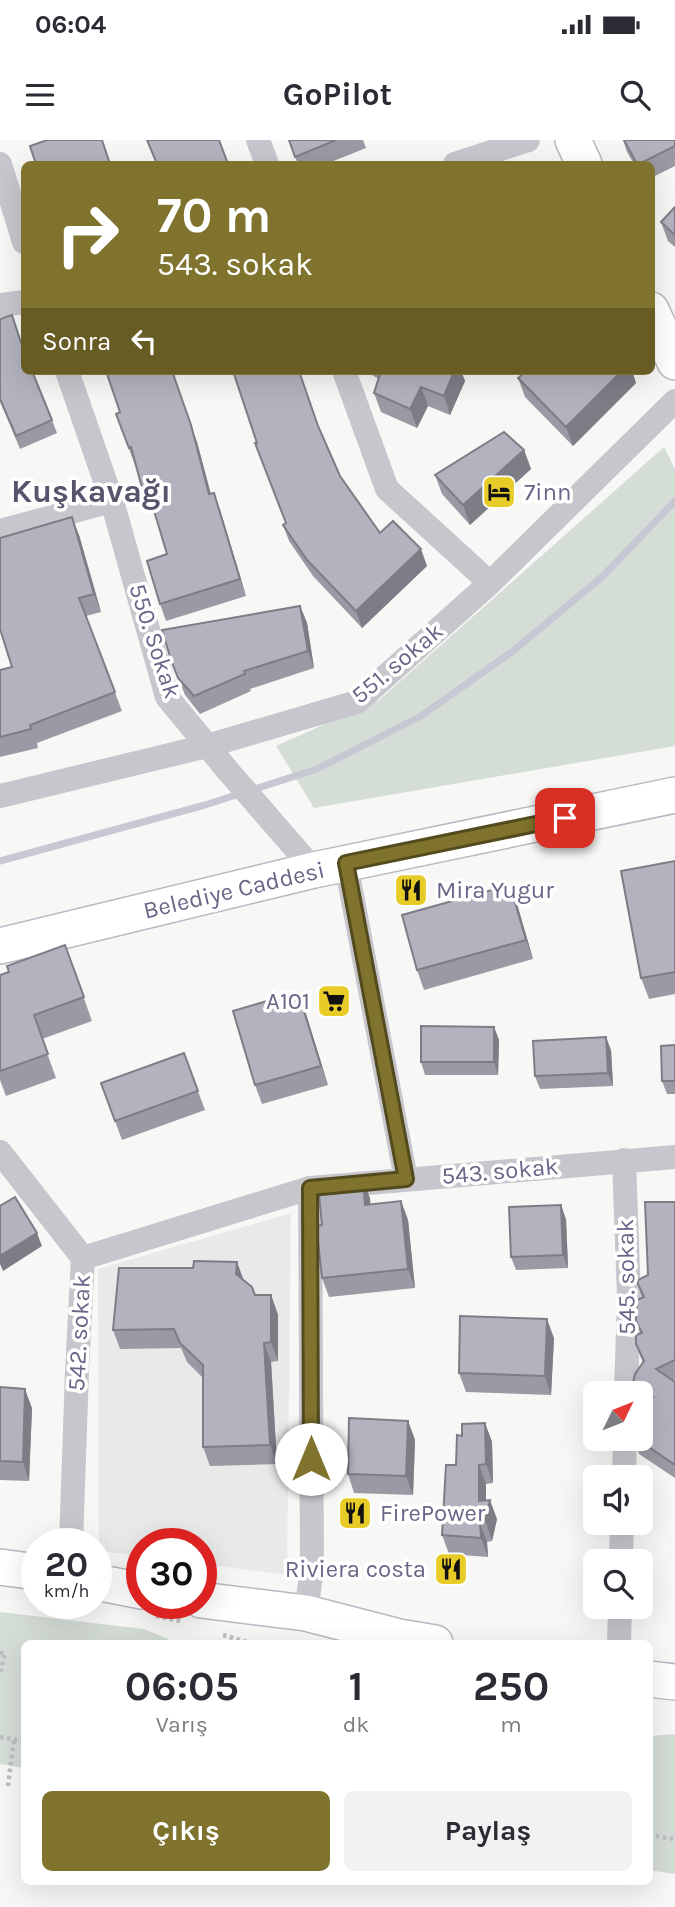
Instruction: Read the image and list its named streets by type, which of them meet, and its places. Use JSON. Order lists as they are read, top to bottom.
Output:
{
  "streets": {
    "main road": ["Belediye Caddesi"],
    "street": [
      "550. Sokak",
      "551. sokak",
      "543. sokak",
      "545. sokak",
      "542. sokak"
    ]
  },
  "crossings": [
    ["550. Sokak", "551. sokak"],
    ["550. Sokak", "Belediye Caddesi"],
    ["543. sokak", "545. sokak"],
    ["543. sokak", "542. sokak"]
  ],
  "districts": ["Kuşkavağı"],
  "places": {
    "hotel": ["7inn"],
    "restaurant": ["Mira Yugur", "FirePower", "Riviera costa"],
    "supermarket": ["A101"]
  },
  "north": "top right",
  "page": {
    "status": "06:04",
    "header": "GoPilot",
    "turn": ["70 m", "543. sokak"],
    "then": "Sonra",
    "speed": "20 km/h",
    "limit": "30",
    "eta": [
      "06:05",
      "Varış",
      "1",
      "dk",
      "250",
      "m"
    ],
    "buttons": ["Çıkış", "Paylaş"]
  }
}
